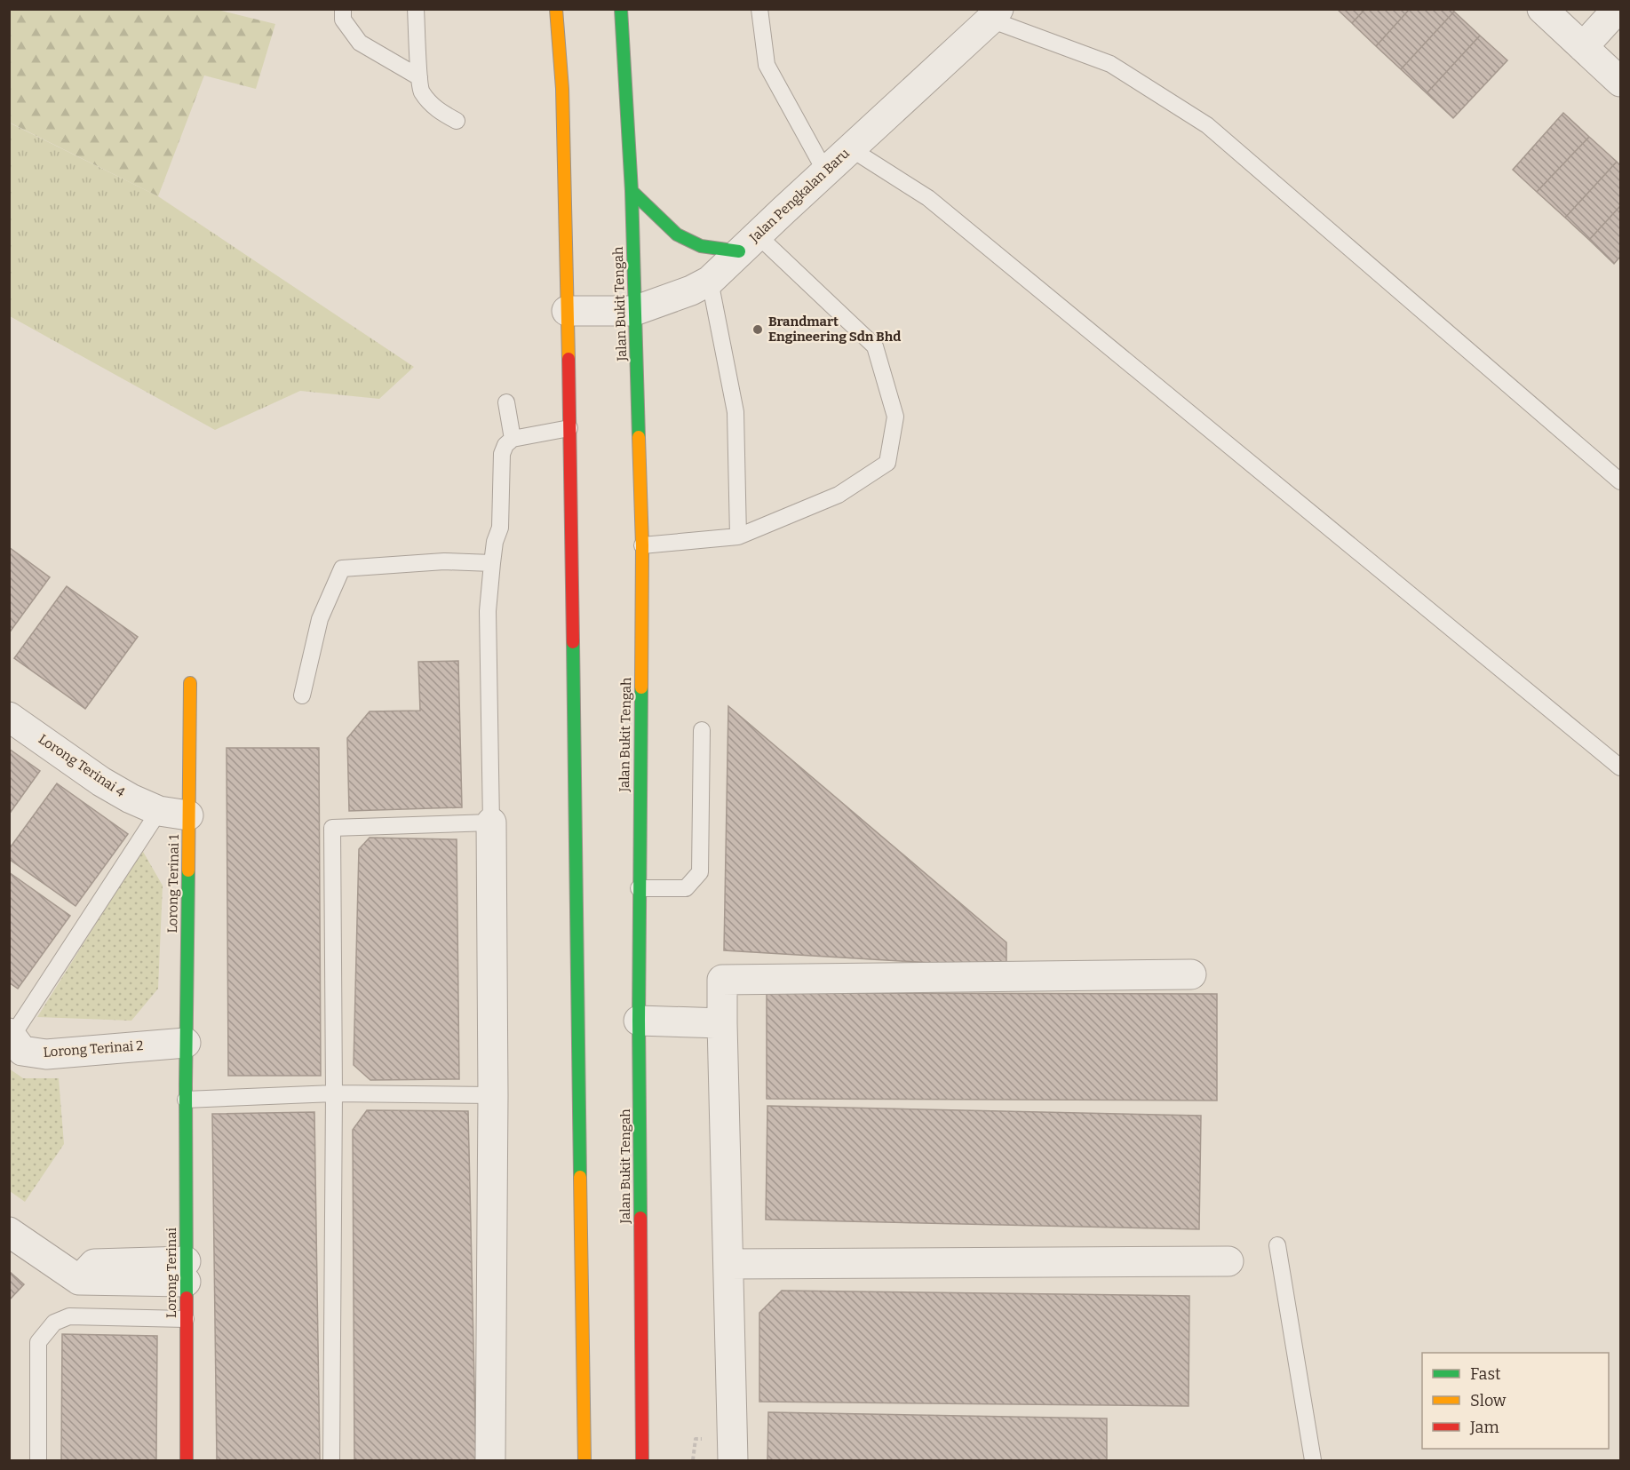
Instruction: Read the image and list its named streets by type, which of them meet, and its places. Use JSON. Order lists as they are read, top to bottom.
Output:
{
  "streets": {
    "main road": ["Jalan Bukit Tengah", "Lorong Terinai 1", "Lorong Terinai"],
    "street": ["Jalan Pengkalan Baru", "Lorong Terinai 4", "Lorong Terinai 2"]
  },
  "crossings": [
    ["Jalan Pengkalan Baru", "Jalan Bukit Tengah"],
    ["Lorong Terinai 4", "Lorong Terinai 1"],
    ["Lorong Terinai 1", "Lorong Terinai 2"],
    ["Lorong Terinai 1", "Lorong Terinai"]
  ],
  "places": ["Brandmart Engineering Sdn Bhd"],
  "legend": ["Fast", "Slow", "Jam"]
}
